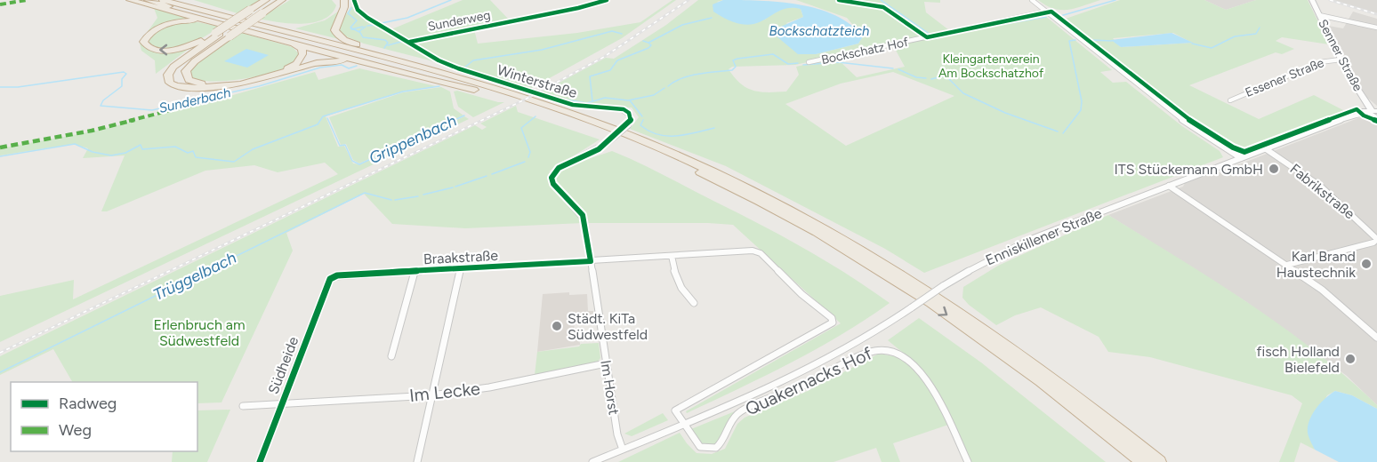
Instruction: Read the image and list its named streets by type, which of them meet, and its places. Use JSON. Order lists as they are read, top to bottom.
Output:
{
  "streets": {
    "street": [
      "Sunderweg",
      "Bockschatz Hof",
      "Senner Straße",
      "Essener Straße",
      "Winterstraße",
      "Fabrikstraße",
      "Enniskillener Straße",
      "Braakstraße",
      "Südheide",
      "Quakernacks Hof",
      "Im Horst",
      "Im Lecke"
    ]
  },
  "crossings": [
    ["Sunderweg", "Winterstraße"],
    ["Senner Straße", "Essener Straße"],
    ["Senner Straße", "Enniskillener Straße"],
    ["Winterstraße", "Braakstraße"],
    ["Winterstraße", "Im Horst"],
    ["Fabrikstraße", "Enniskillener Straße"],
    ["Enniskillener Straße", "Braakstraße"],
    ["Enniskillener Straße", "Quakernacks Hof"],
    ["Enniskillener Straße", "Im Horst"],
    ["Braakstraße", "Südheide"],
    ["Braakstraße", "Quakernacks Hof"],
    ["Braakstraße", "Im Horst"],
    ["Südheide", "Im Lecke"],
    ["Im Horst", "Im Lecke"]
  ],
  "water": [
    "Bockschatzteich",
    "Sunderbach",
    "Grippenbach",
    "Trüggelbach"
  ],
  "parks": ["Kleingartenverein Am Bockschatzhof", "Erlenbruch am Südwestfeld"],
  "places": [
    "ITS Stückemann GmbH",
    "Karl Brand Haustechnik",
    "Städt. KiTa Südwestfeld",
    "fisch Holland Bielefeld"
  ],
  "legend": ["Radweg", "Weg"]
}
